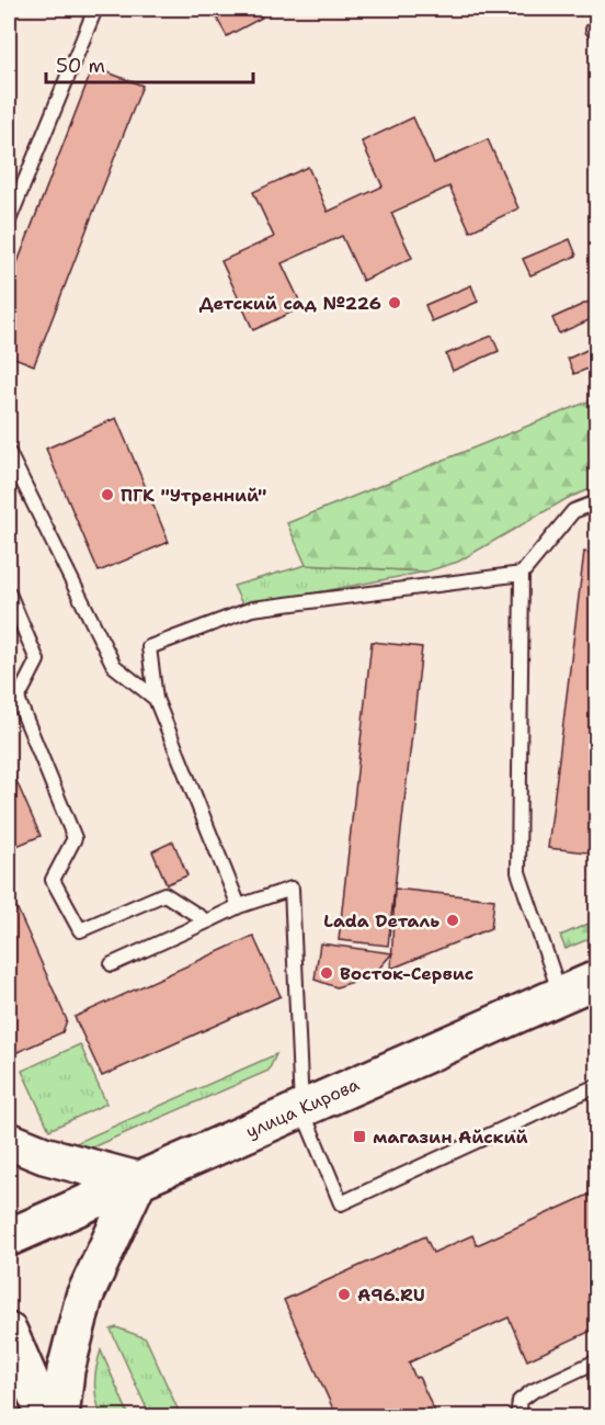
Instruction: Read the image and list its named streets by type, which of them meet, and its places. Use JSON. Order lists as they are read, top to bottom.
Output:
{
  "streets": {
    "main road": ["улица Кирова"]
  },
  "places": {
    "other": [
      "Детский сад №226",
      "ПГК \"Утренний\"",
      "Lada Dеталь",
      "Восток-Сервис",
      "А96.RU"
    ],
    "transit": ["магазин Айский"]
  },
  "scale_bar": "50 m"
}
